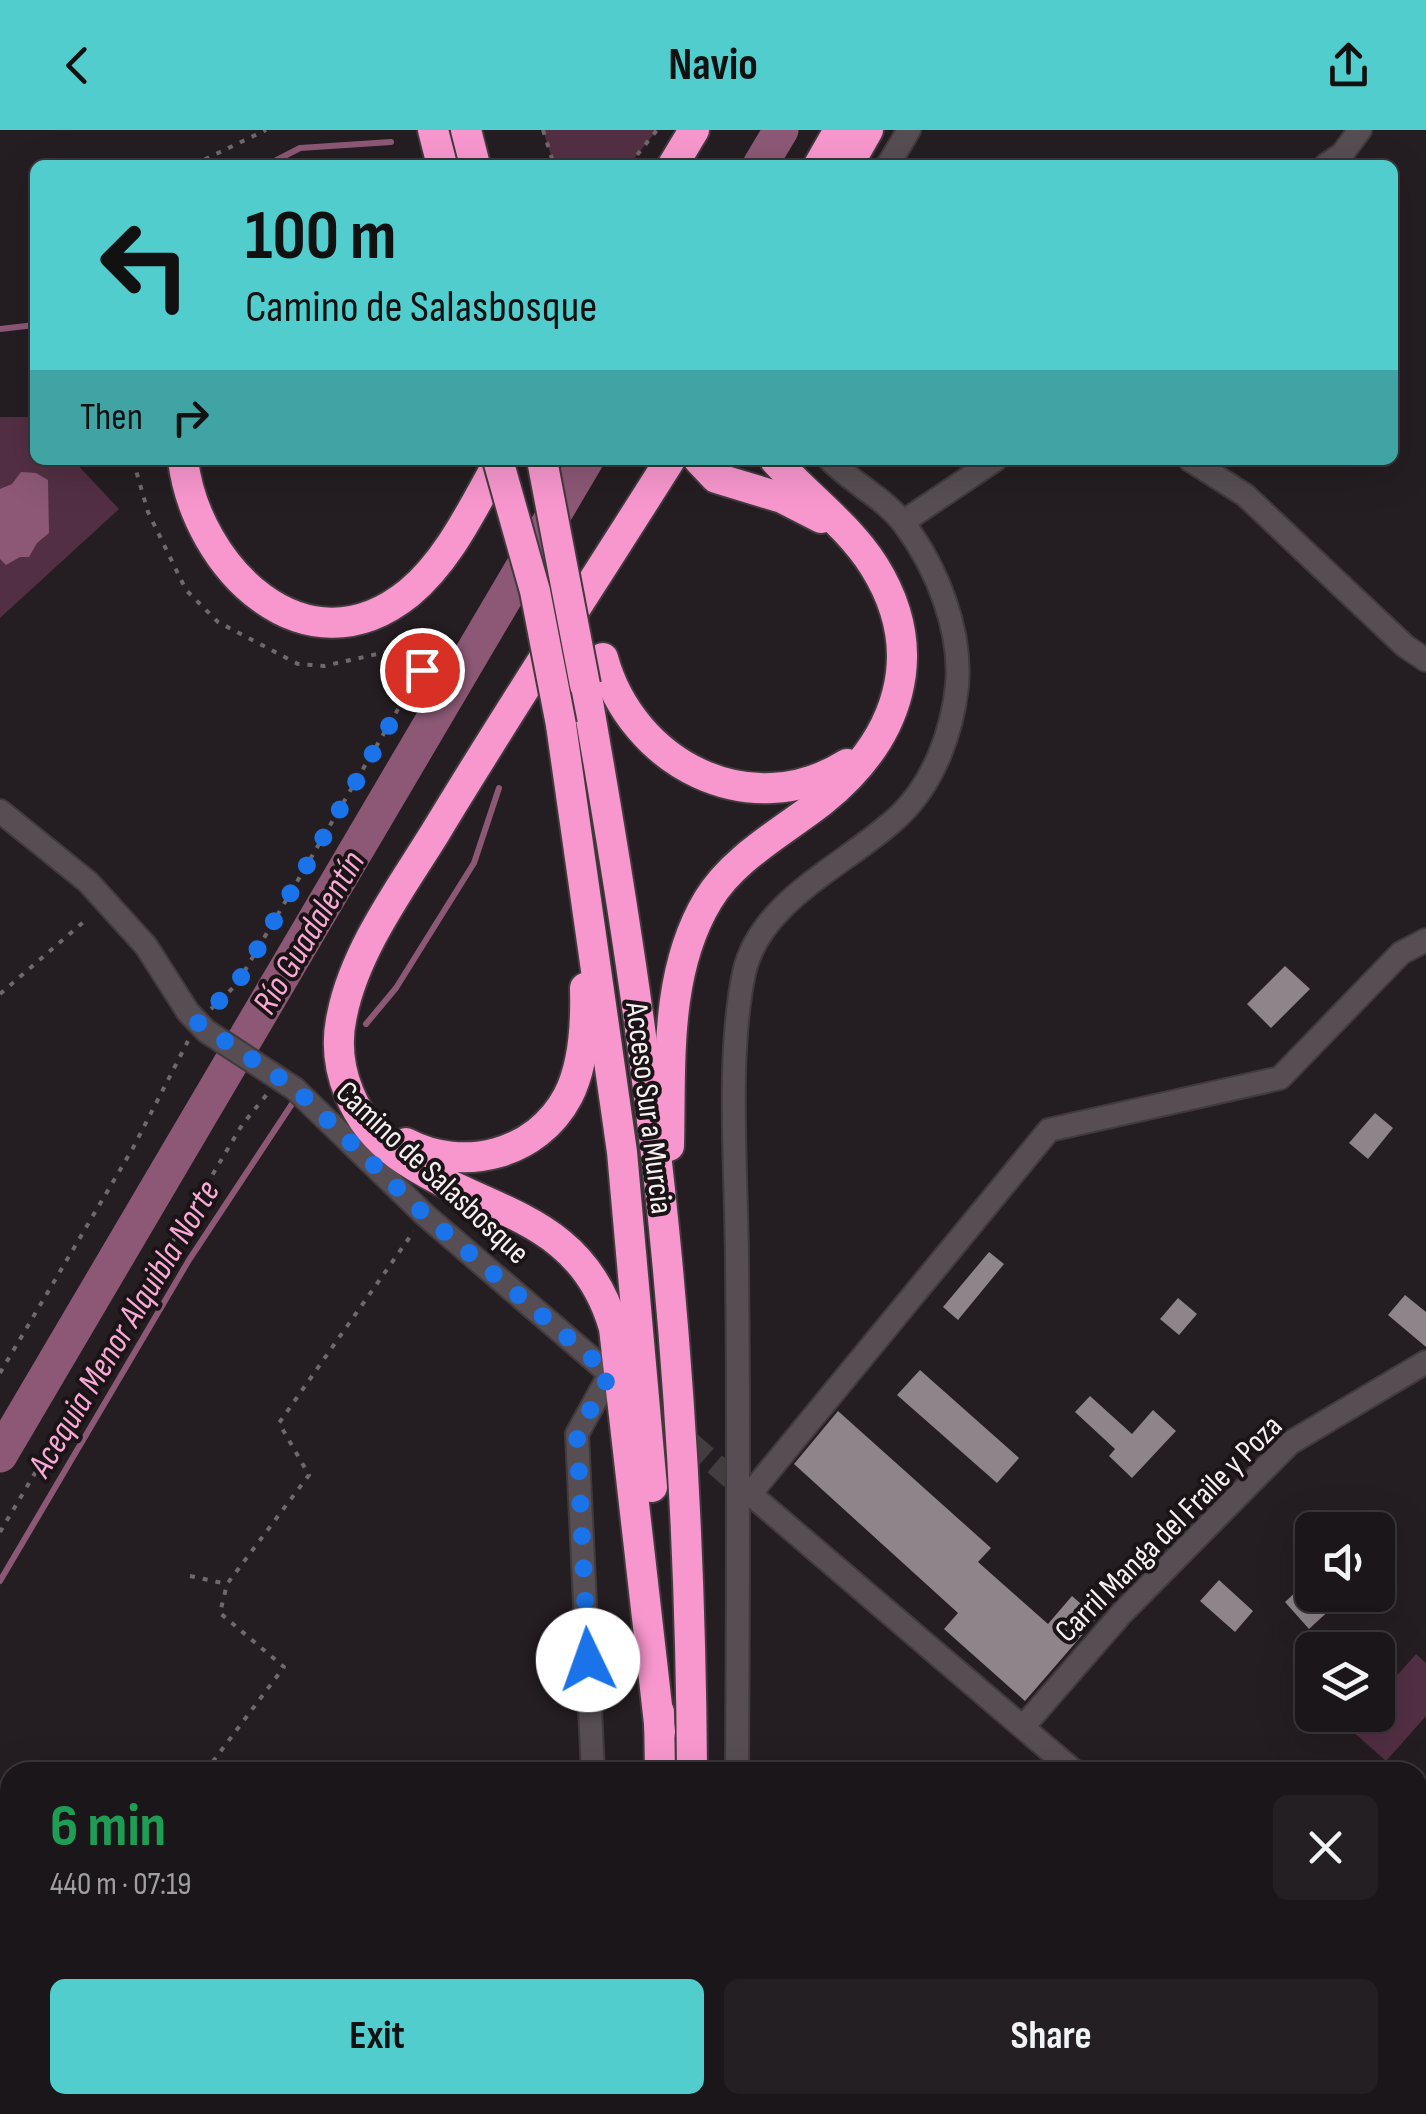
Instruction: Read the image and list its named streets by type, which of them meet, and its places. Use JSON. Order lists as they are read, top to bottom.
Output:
{
  "streets": {
    "highway": ["Acceso Sur a Murcia"],
    "street": ["Camino de Salasbosque", "Carril Manga del Fraile y Poza"]
  },
  "water": ["Río Guadalentín", "Acequia Menor Alquibla Norte"],
  "page": {
    "header": "Navio",
    "turn": ["100 m", "Camino de Salasbosque"],
    "then": "Then",
    "heading": ["6 min", "440 m · 07:19"],
    "buttons": ["Exit", "Share"]
  }
}
